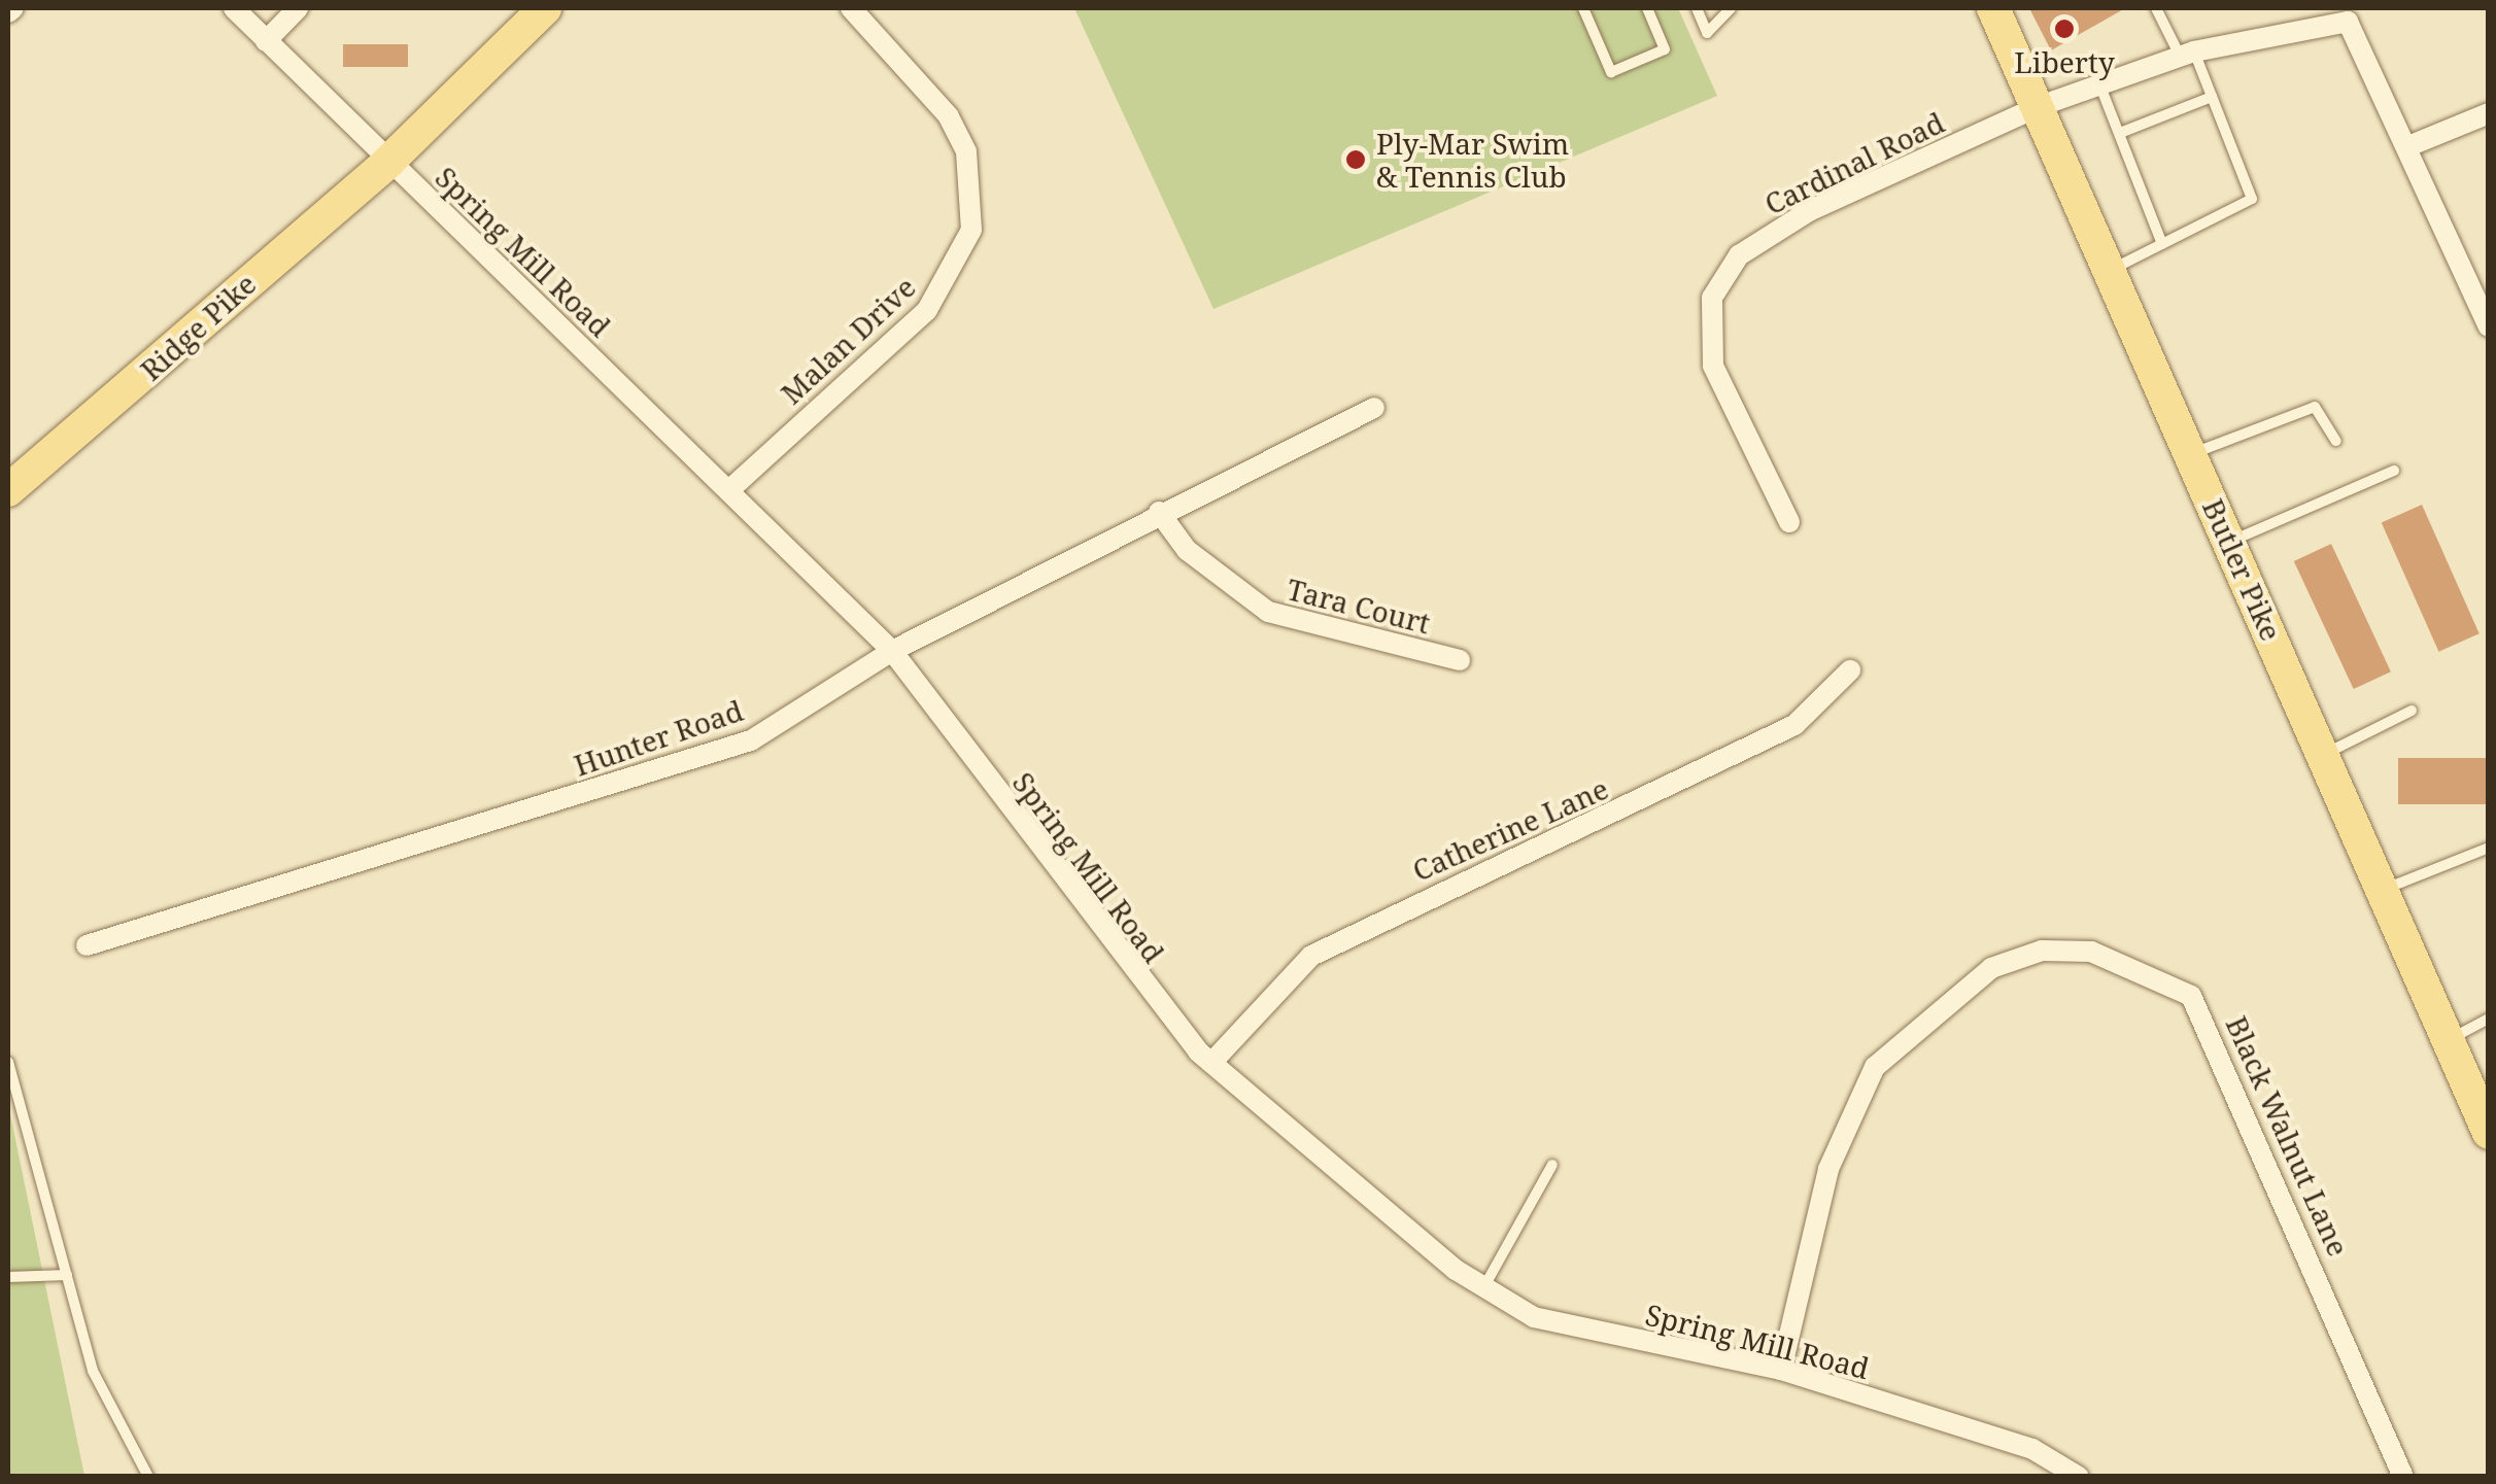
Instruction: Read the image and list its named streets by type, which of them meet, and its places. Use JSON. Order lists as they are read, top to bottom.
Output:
{
  "streets": {
    "main road": ["Ridge Pike", "Butler Pike"],
    "street": [
      "Cardinal Road",
      "Spring Mill Road",
      "Malan Drive",
      "Tara Court",
      "Hunter Road",
      "Catherine Lane",
      "Black Walnut Lane"
    ]
  },
  "crossings": [
    ["Cardinal Road", "Butler Pike"],
    ["Spring Mill Road", "Ridge Pike"],
    ["Spring Mill Road", "Malan Drive"],
    ["Spring Mill Road", "Hunter Road"],
    ["Spring Mill Road", "Catherine Lane"],
    ["Spring Mill Road", "Black Walnut Lane"],
    ["Tara Court", "Hunter Road"]
  ],
  "places": ["Liberty", "Ply-Mar Swim & Tennis Club"]
}
